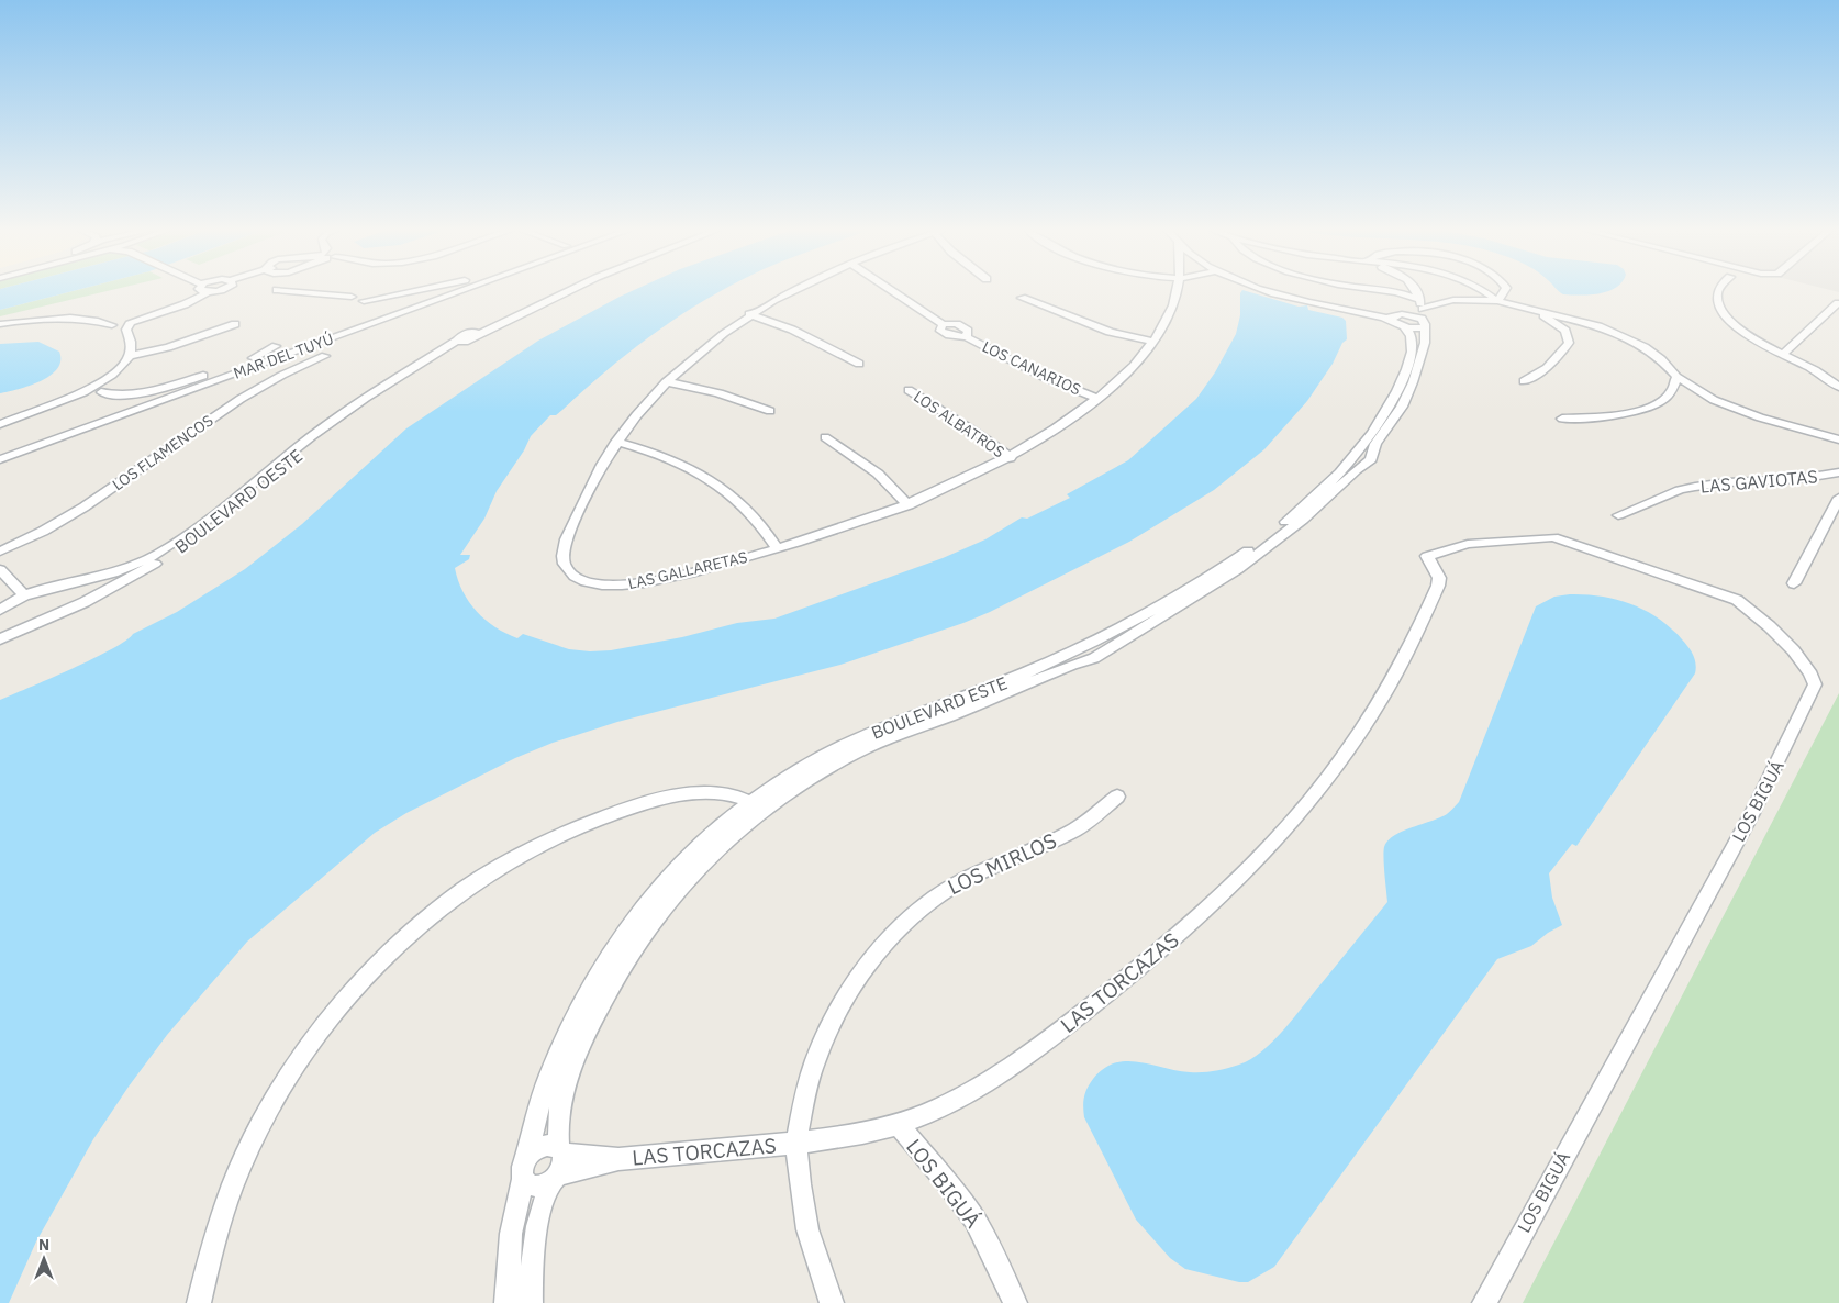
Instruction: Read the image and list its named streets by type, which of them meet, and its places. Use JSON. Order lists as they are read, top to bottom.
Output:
{
  "streets": {
    "street": [
      "MAR DEL TUYÚ",
      "LOS CANARIOS",
      "LOS ALBATROS",
      "LOS FLAMENCOS",
      "LAS GAVIOTAS",
      "BOULEVARD OESTE",
      "LAS GALLARETAS",
      "BOULEVARD ESTE",
      "LOS BIGUÁ",
      "LOS MIRLOS",
      "LAS TORCAZAS"
    ]
  },
  "crossings": [
    ["LOS CANARIOS", "LAS GALLARETAS"],
    ["LOS ALBATROS", "LAS GALLARETAS"],
    ["BOULEVARD ESTE", "LAS TORCAZAS"],
    ["LOS BIGUÁ", "LAS TORCAZAS"],
    ["LOS MIRLOS", "LAS TORCAZAS"]
  ],
  "north": "top"
}
